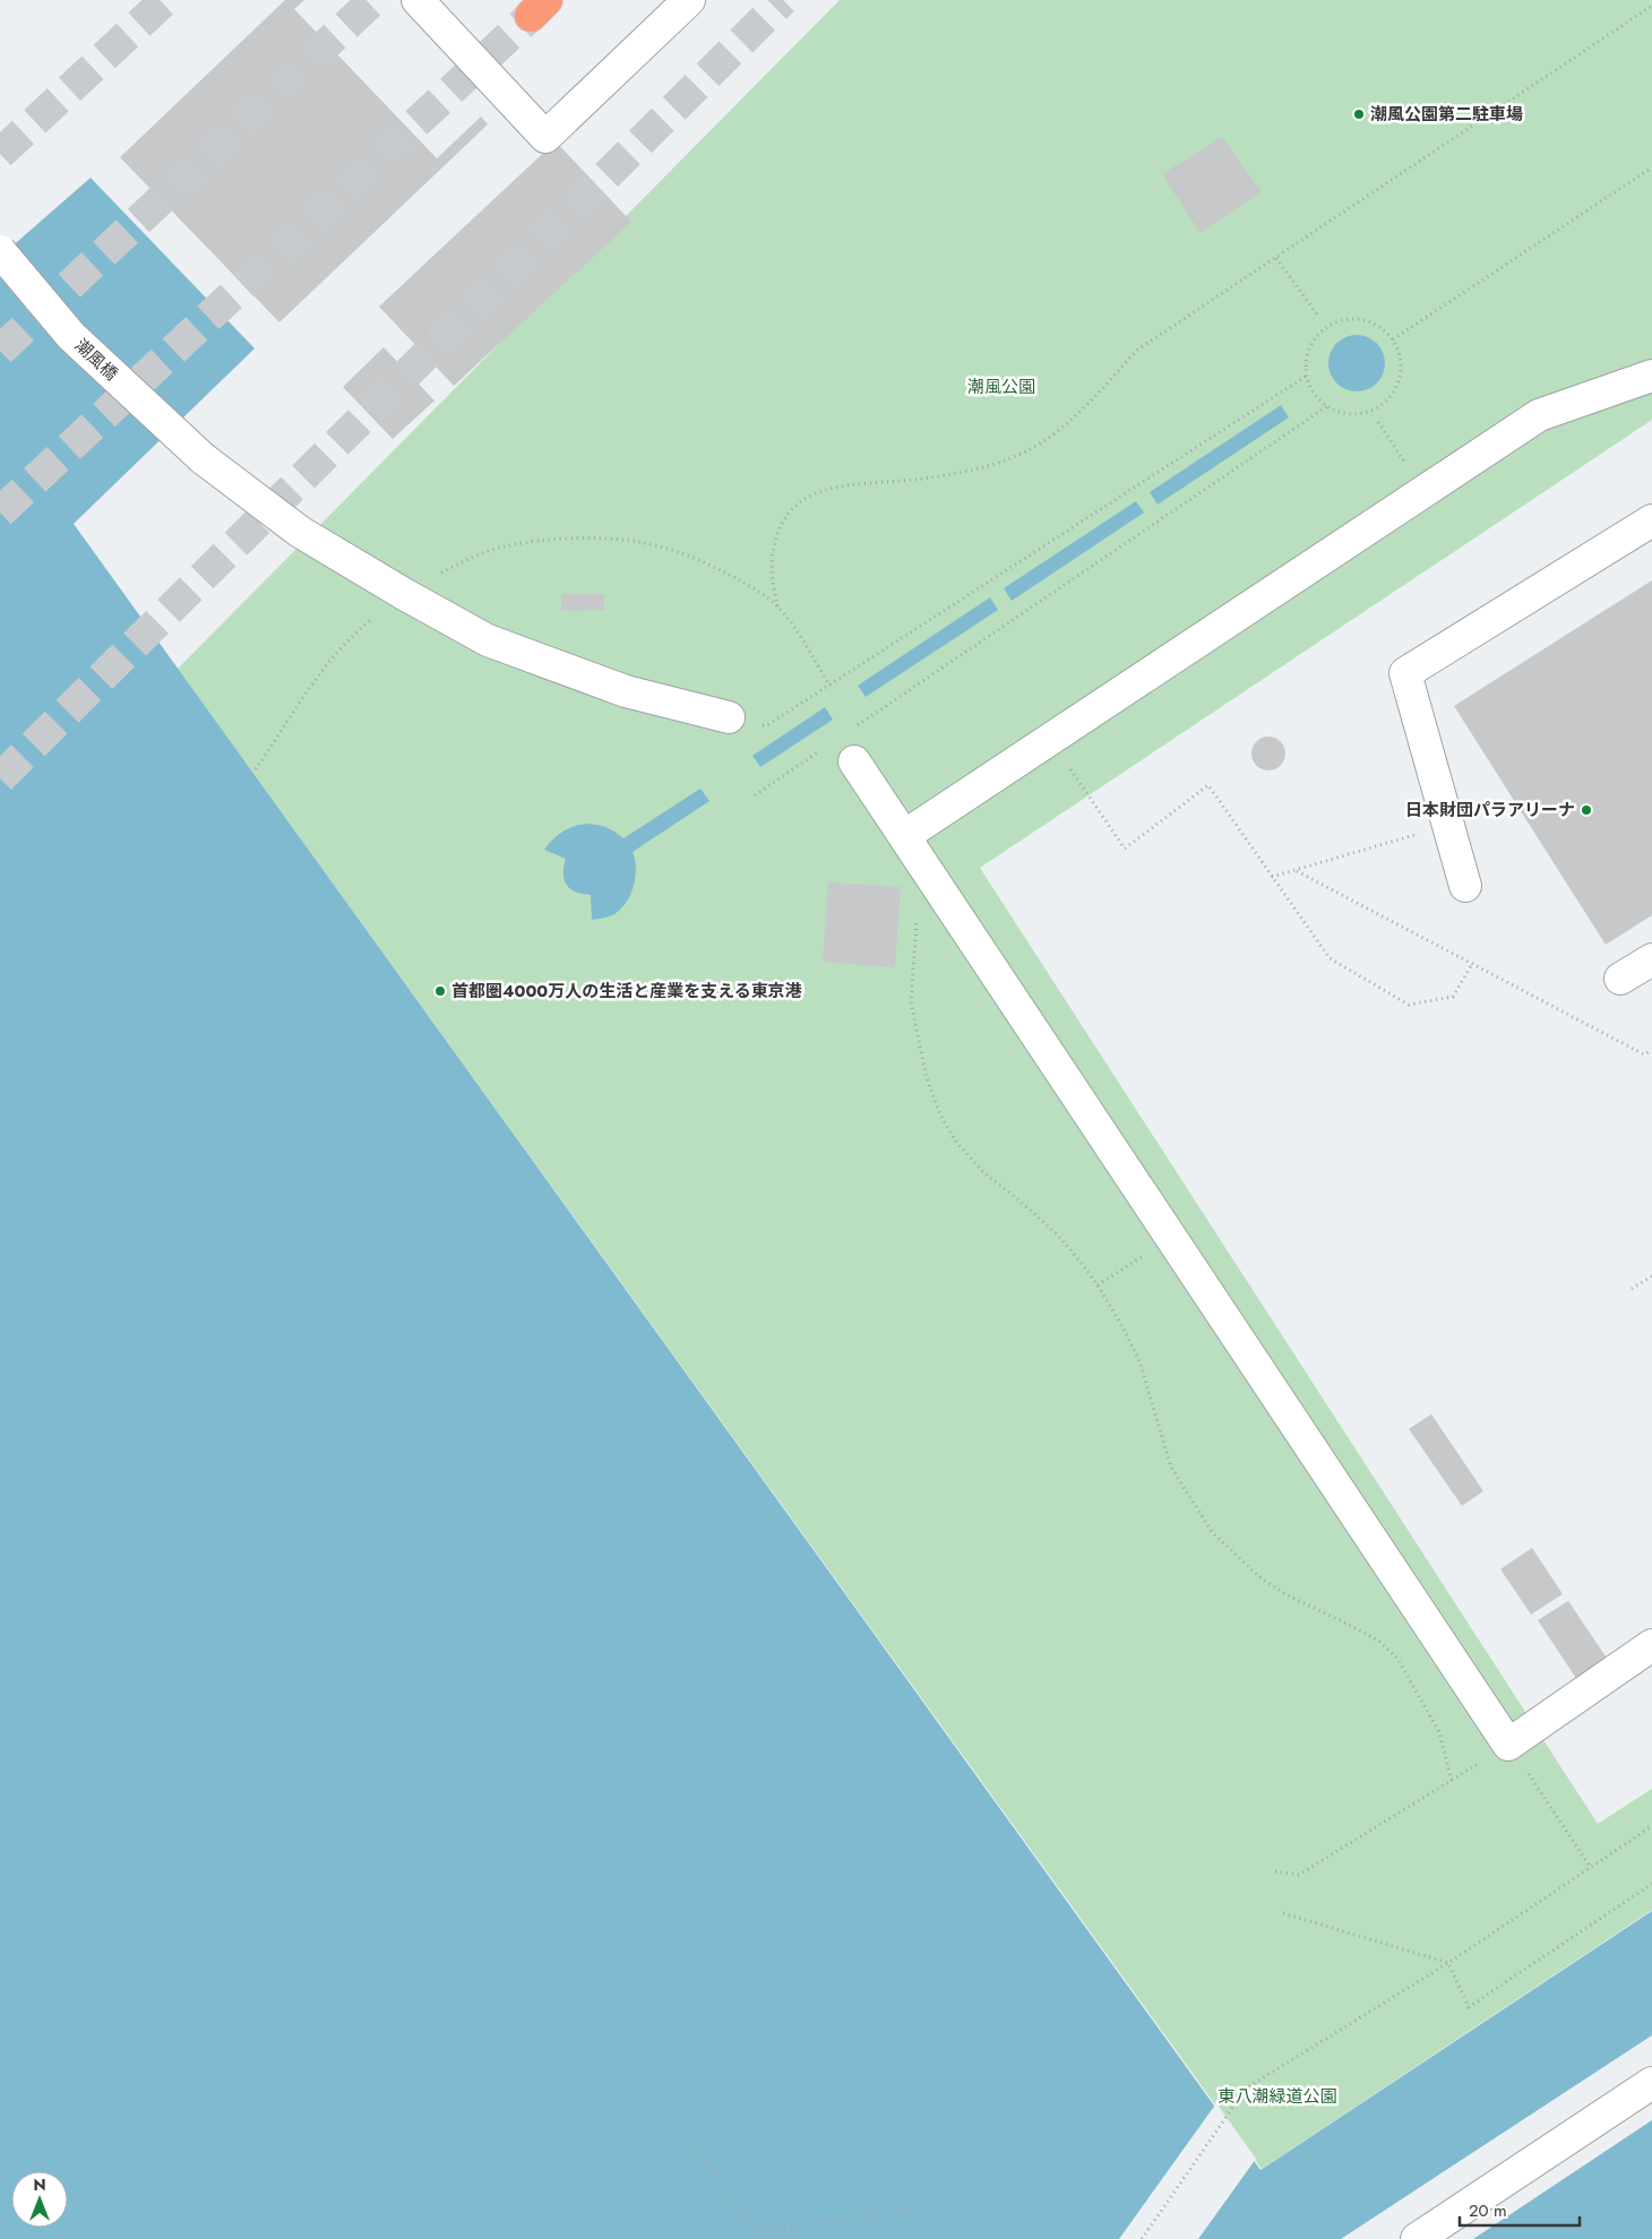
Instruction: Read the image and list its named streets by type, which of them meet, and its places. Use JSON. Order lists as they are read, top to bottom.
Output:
{
  "streets": {
    "street": ["潮風橋"]
  },
  "parks": ["潮風公園", "東八潮緑道公園"],
  "places": ["潮風公園第二駐車場", "日本財団パラアリーナ", "首都圏4000万人の生活と産業を支える東京港"],
  "scale_bar": "20 m",
  "north": "top"
}
